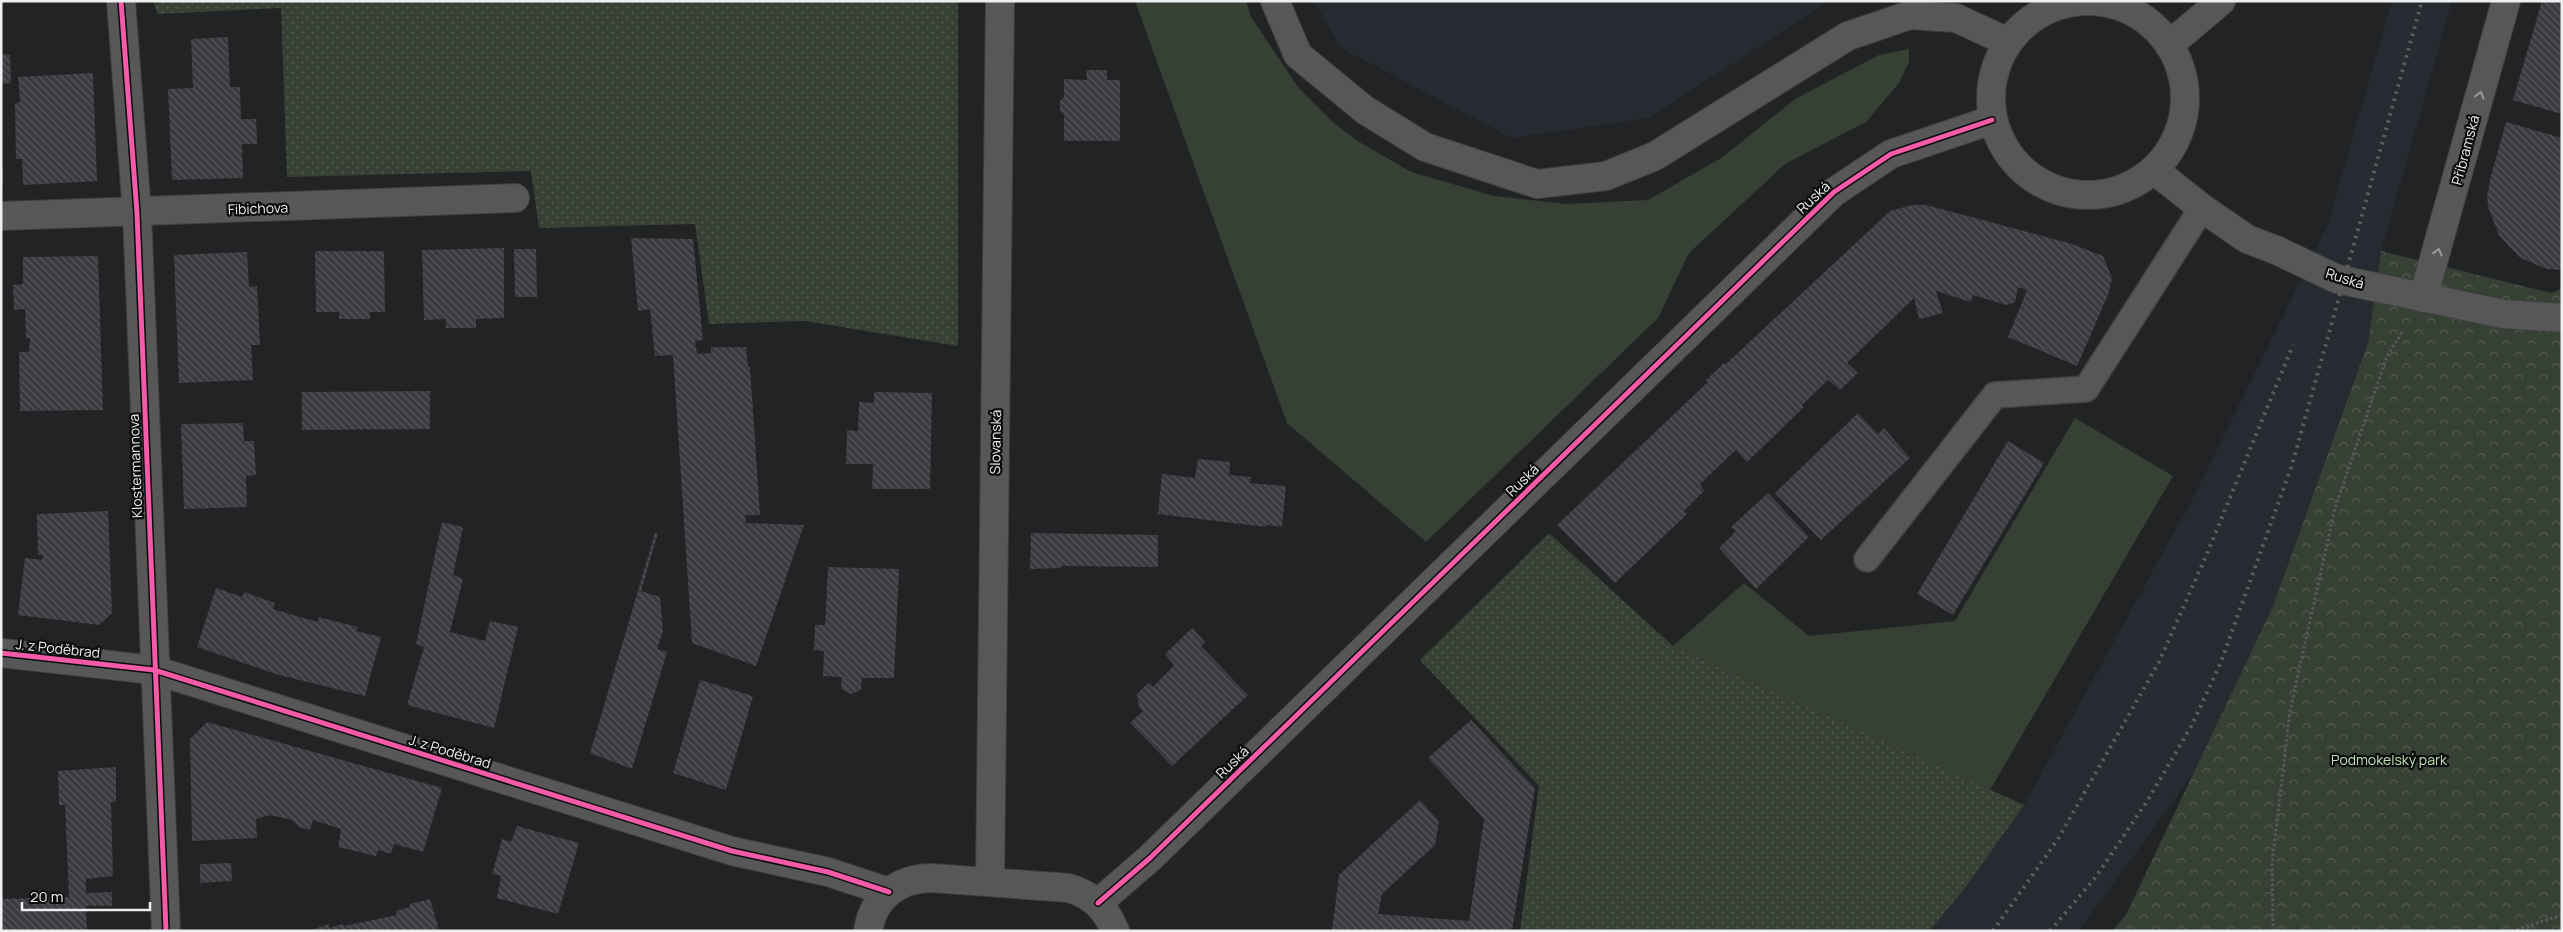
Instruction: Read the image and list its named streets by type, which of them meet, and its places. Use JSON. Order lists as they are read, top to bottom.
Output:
{
  "streets": {
    "street": [
      "Příbramská",
      "Ruská",
      "Fibichova",
      "Slovanská",
      "Klostermannova",
      "J. z Poděbrad"
    ]
  },
  "crossings": [
    ["Příbramská", "Ruská"],
    ["Fibichova", "Klostermannova"],
    ["Klostermannova", "J. z Poděbrad"]
  ],
  "one_way": ["Příbramská"],
  "parks": ["Podmokelský park"],
  "scale_bar": "20 m"
}
